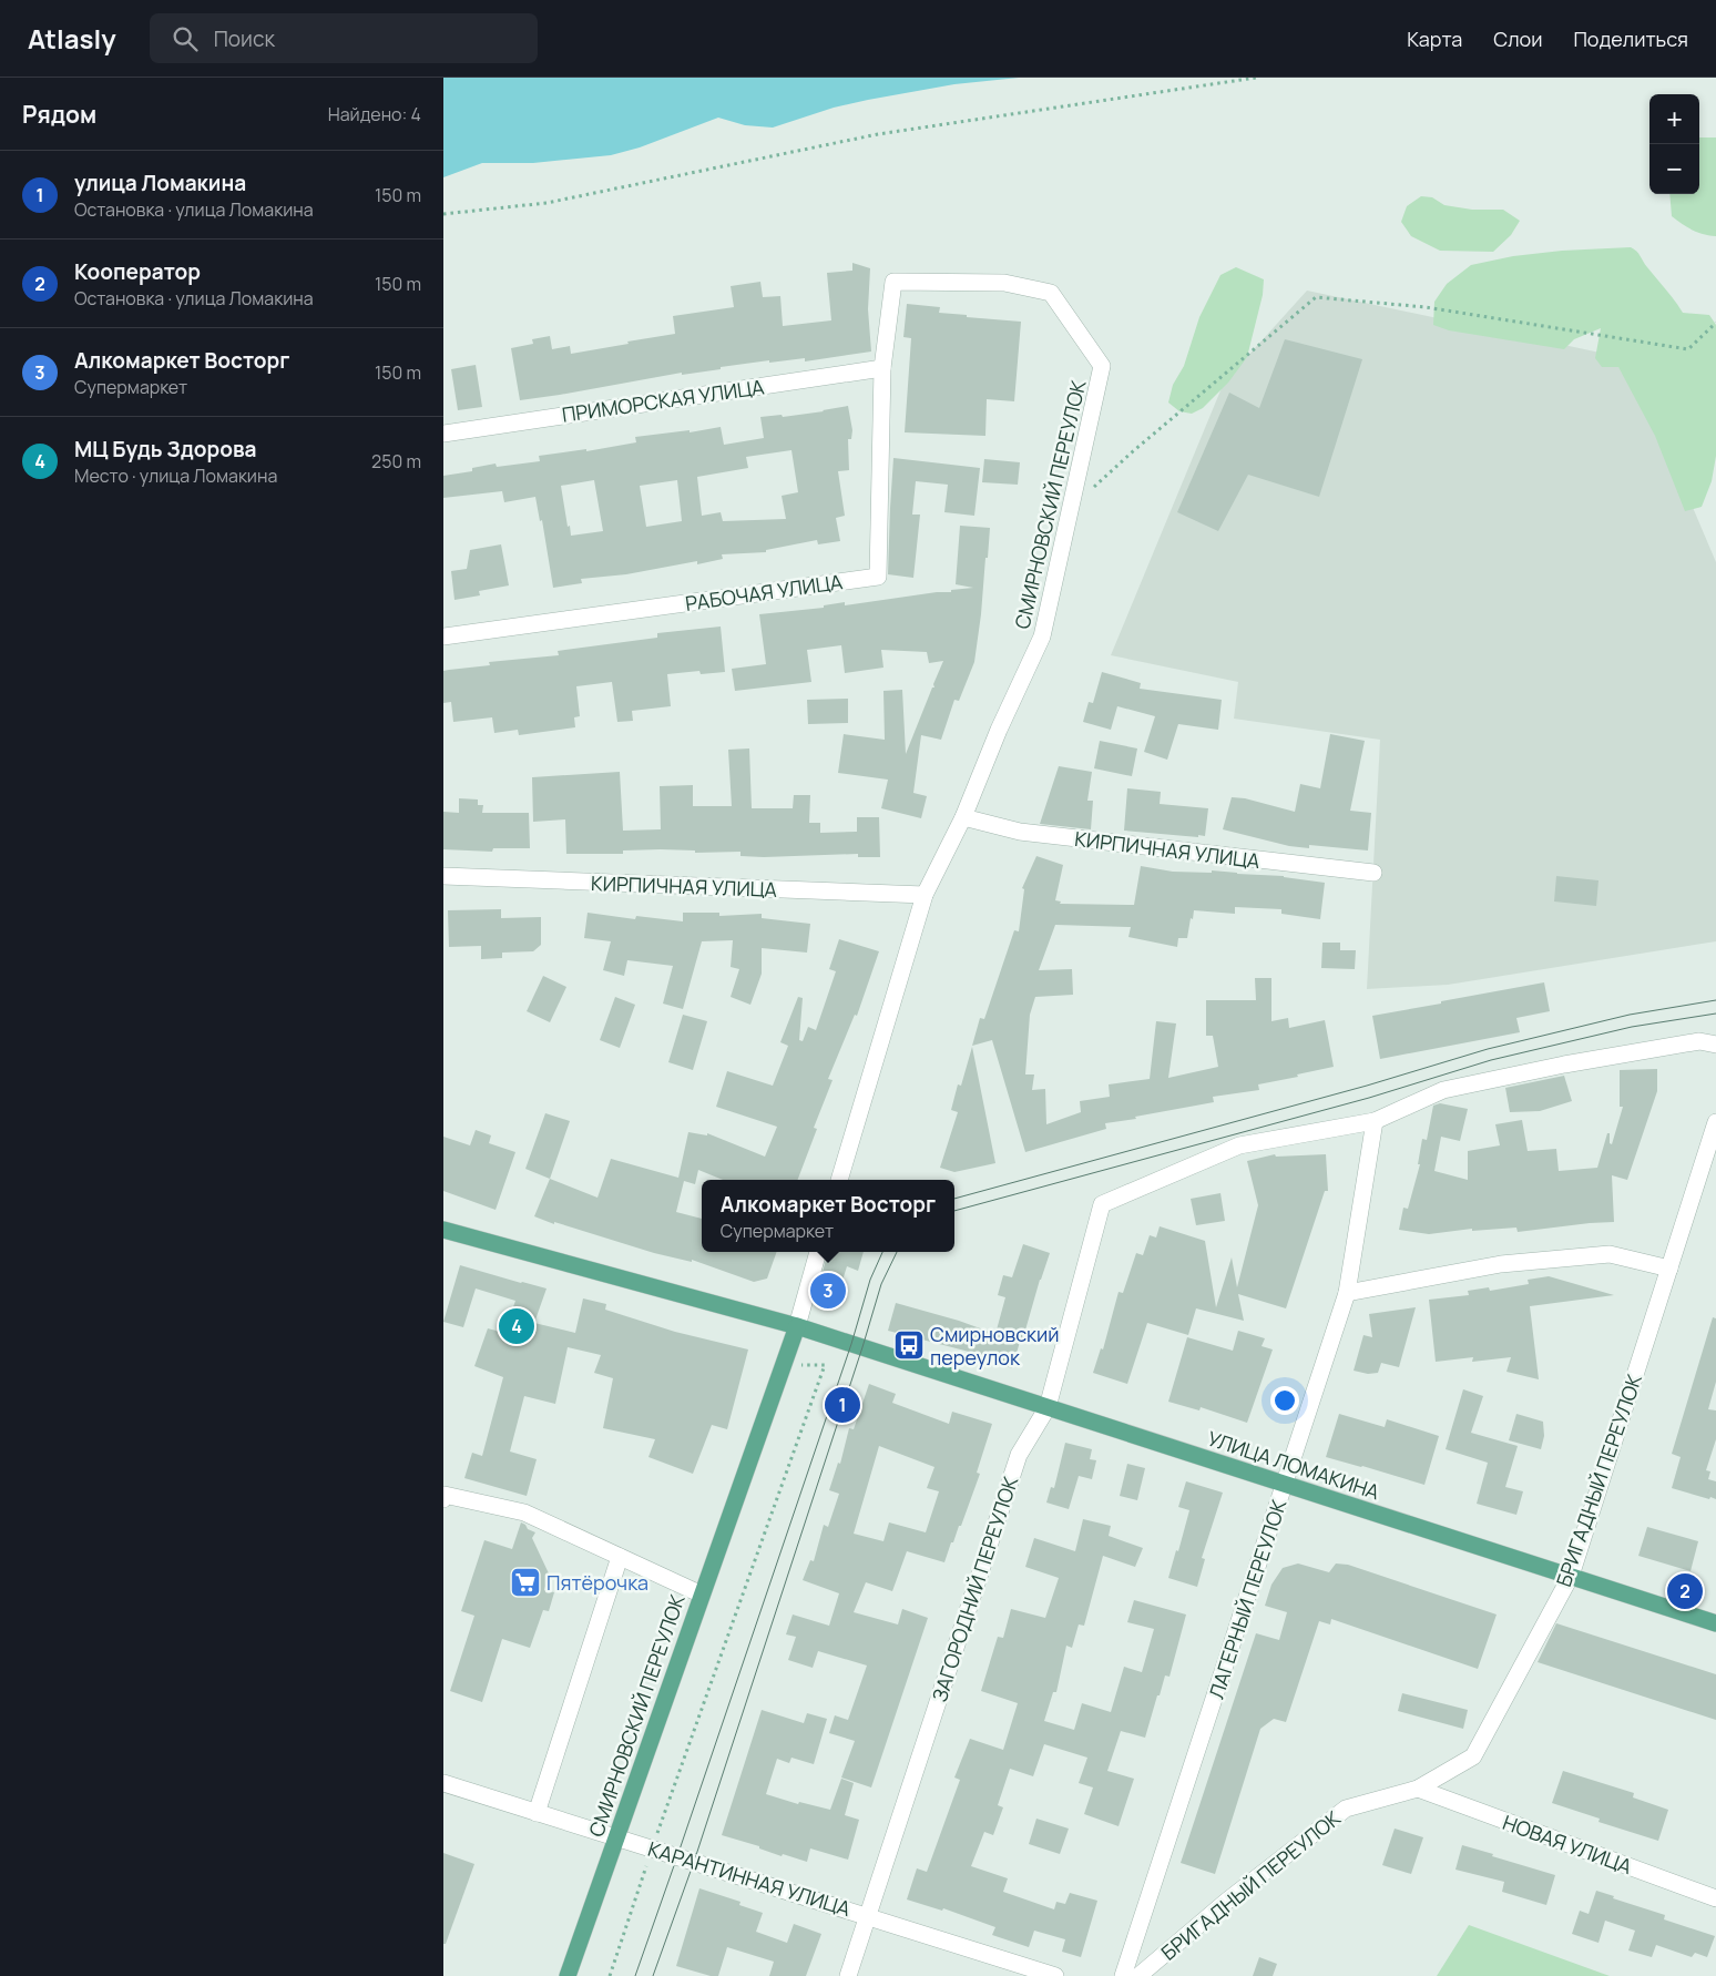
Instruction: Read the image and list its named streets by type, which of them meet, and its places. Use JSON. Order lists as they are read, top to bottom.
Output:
{
  "streets": {
    "main road": ["СМИРНОВСКИЙ ПЕРЕУЛОК", "УЛИЦА ЛОМАКИНА"],
    "street": [
      "ПРИМОРСКАЯ УЛИЦА",
      "РАБОЧАЯ УЛИЦА",
      "КИРПИЧНАЯ УЛИЦА",
      "БРИГАДНЫЙ ПЕРЕУЛОК",
      "ЗАГОРОДНИЙ ПЕРЕУЛОК",
      "ЛАГЕРНЫЙ ПЕРЕУЛОК",
      "НОВАЯ УЛИЦА",
      "КАРАНТИННАЯ УЛИЦА"
    ]
  },
  "crossings": [
    ["ПРИМОРСКАЯ УЛИЦА", "СМИРНОВСКИЙ ПЕРЕУЛОК"],
    ["ПРИМОРСКАЯ УЛИЦА", "РАБОЧАЯ УЛИЦА"],
    ["СМИРНОВСКИЙ ПЕРЕУЛОК", "РАБОЧАЯ УЛИЦА"],
    ["СМИРНОВСКИЙ ПЕРЕУЛОК", "КИРПИЧНАЯ УЛИЦА"],
    ["СМИРНОВСКИЙ ПЕРЕУЛОК", "УЛИЦА ЛОМАКИНА"],
    ["СМИРНОВСКИЙ ПЕРЕУЛОК", "КАРАНТИННАЯ УЛИЦА"],
    ["УЛИЦА ЛОМАКИНА", "БРИГАДНЫЙ ПЕРЕУЛОК"],
    ["УЛИЦА ЛОМАКИНА", "ЗАГОРОДНИЙ ПЕРЕУЛОК"],
    ["УЛИЦА ЛОМАКИНА", "ЛАГЕРНЫЙ ПЕРЕУЛОК"],
    ["БРИГАДНЫЙ ПЕРЕУЛОК", "НОВАЯ УЛИЦА"],
    ["ЗАГОРОДНИЙ ПЕРЕУЛОК", "ЛАГЕРНЫЙ ПЕРЕУЛОК"],
    ["ЗАГОРОДНИЙ ПЕРЕУЛОК", "КАРАНТИННАЯ УЛИЦА"]
  ],
  "places": {
    "bus stop": ["Смирновский переулок"],
    "supermarket": ["Пятёрочка"]
  },
  "page": {
    "header": "Atlasly",
    "search": "Поиск",
    "nav": ["Карта", "Слои", "Поделиться"],
    "heading": ["Рядом", "Найдено: 4"],
    "map_buttons": ["+", "−"],
    "list": [
      {
        "mark": "1",
        "name": "улица Ломакина",
        "note": "Остановка · улица Ломакина",
        "value": "150 m"
      },
      {
        "mark": "2",
        "name": "Кооператор",
        "note": "Остановка · улица Ломакина",
        "value": "150 m"
      },
      {
        "mark": "3",
        "name": "Алкомаркет Восторг",
        "note": "Супермаркет",
        "value": "150 m"
      },
      {
        "mark": "4",
        "name": "МЦ Будь Здорова",
        "note": "Место · улица Ломакина",
        "value": "250 m"
      }
    ],
    "popup": ["Алкомаркет Восторг", "Супермаркет"],
    "pins": [
      "3",
      "4",
      "1",
      "2"
    ]
  }
}
